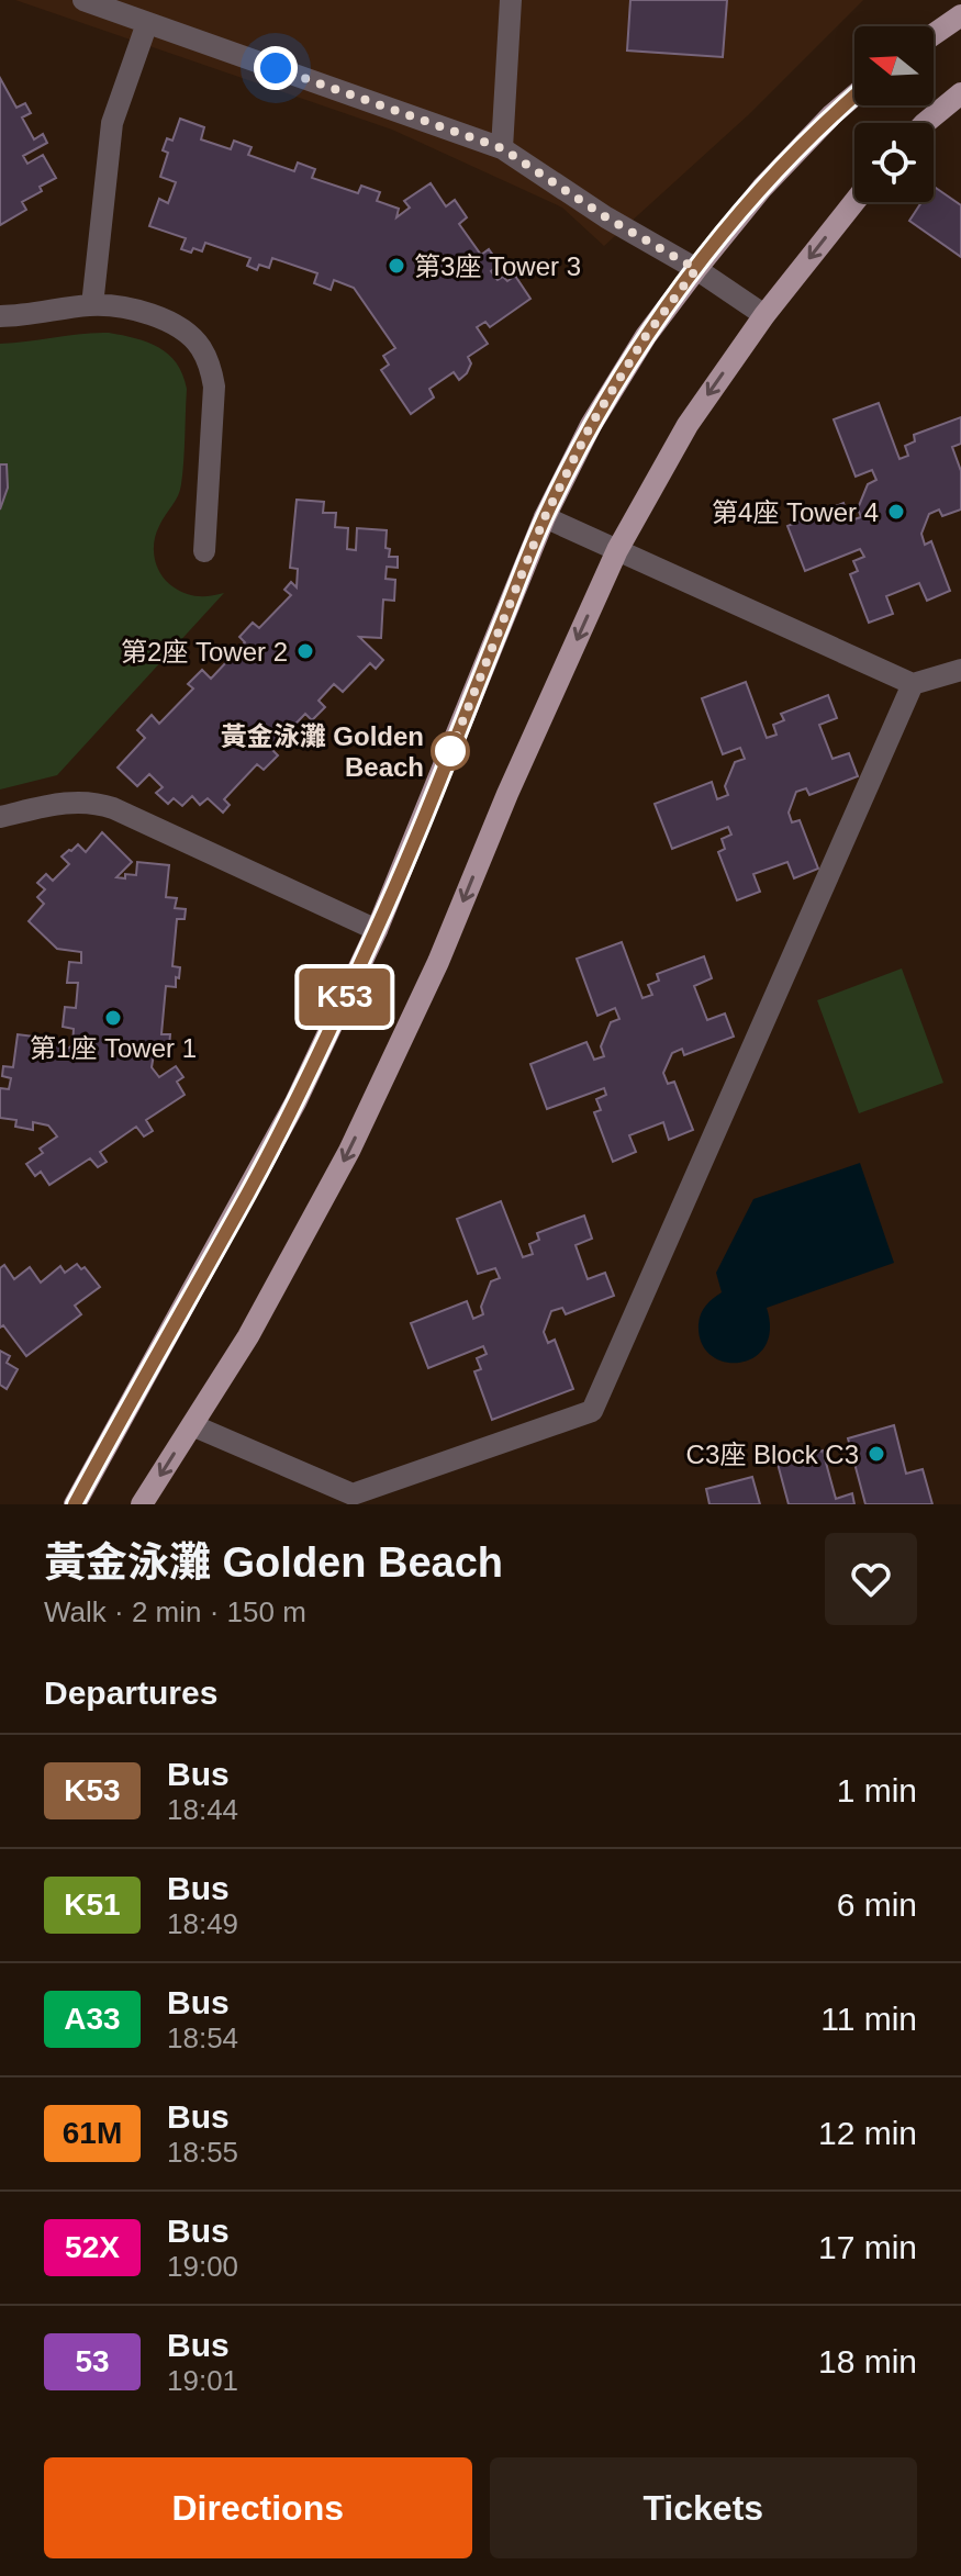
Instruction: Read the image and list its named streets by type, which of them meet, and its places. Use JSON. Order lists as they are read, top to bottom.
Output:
{
  "places": [
    "第3座 Tower 3",
    "第4座 Tower 4",
    "第2座 Tower 2",
    "黃金泳灘 Golden Beach",
    "第1座 Tower 1",
    "C3座 Block C3"
  ],
  "lines": ["bus line K53"],
  "north": "left",
  "page": {
    "on_map": "K53",
    "heading": [
      ["黃金泳灘 Golden Beach", "Walk · 2 min · 150 m"],
      "Departures"
    ],
    "list": [
      {
        "mark": "K53",
        "name": "Bus",
        "note": "18:44",
        "value": "1 min"
      },
      {
        "mark": "K51",
        "name": "Bus",
        "note": "18:49",
        "value": "6 min"
      },
      {
        "mark": "A33",
        "name": "Bus",
        "note": "18:54",
        "value": "11 min"
      },
      {
        "mark": "61M",
        "name": "Bus",
        "note": "18:55",
        "value": "12 min"
      },
      {
        "mark": "52X",
        "name": "Bus",
        "note": "19:00",
        "value": "17 min"
      },
      {
        "mark": "53",
        "name": "Bus",
        "note": "19:01",
        "value": "18 min"
      }
    ],
    "buttons": ["Directions", "Tickets"]
  }
}
